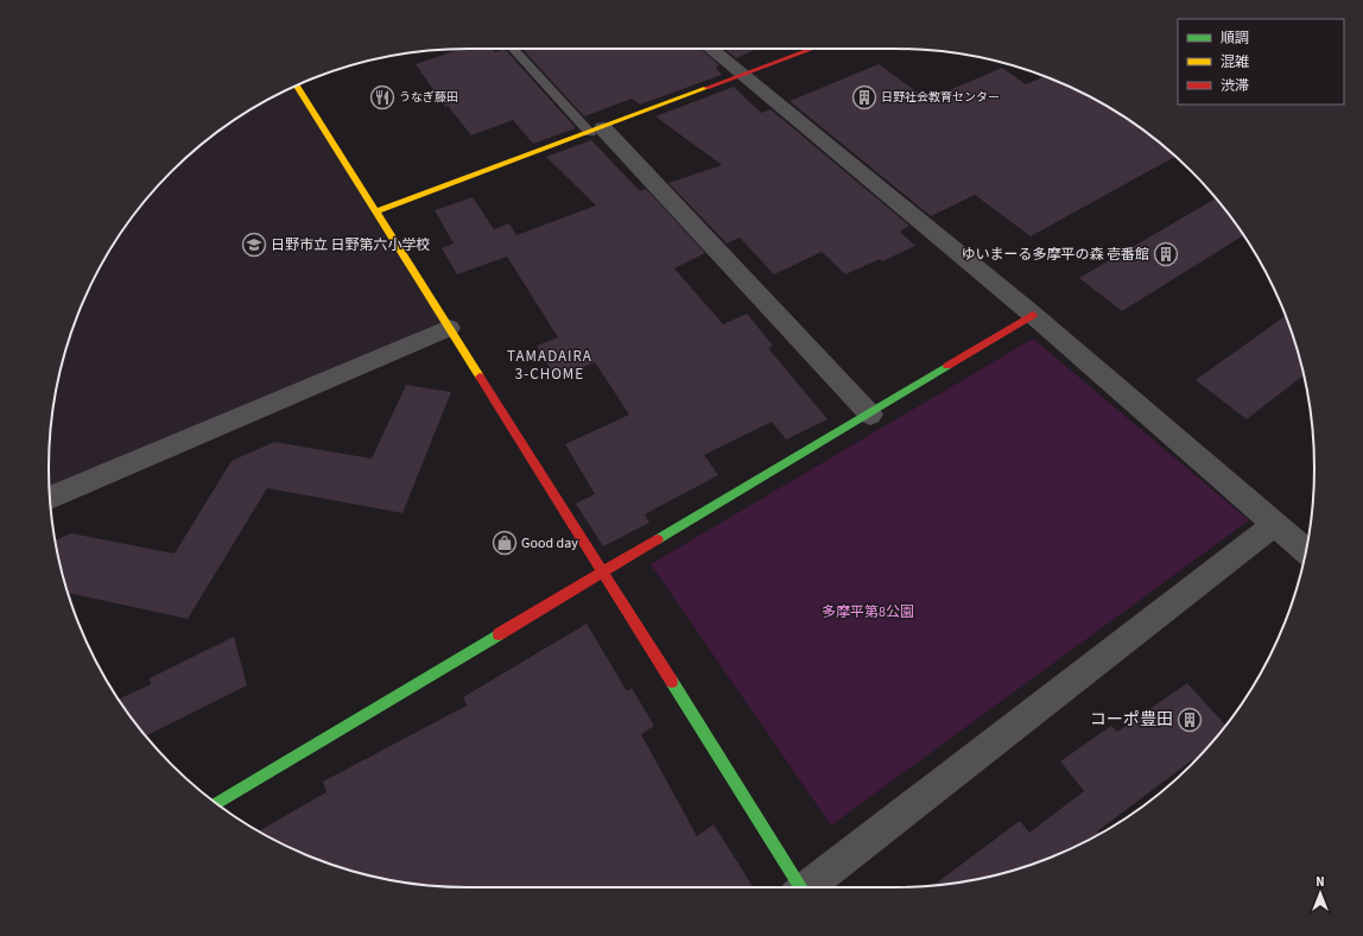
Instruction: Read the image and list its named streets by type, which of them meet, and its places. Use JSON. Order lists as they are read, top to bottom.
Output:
{
  "districts": ["TAMADAIRA 3-CHOME"],
  "parks": ["多摩平第8公園"],
  "places": {
    "restaurant": ["うなぎ藤田"],
    "building": ["日野社会教育センター", "ゆいまーる多摩平の森 壱番館", "コーポ豊田"],
    "school or university": ["日野市立 日野第六小学校"],
    "shop": ["Good day"]
  },
  "legend": ["順調", "混雑", "渋滞"],
  "north": "top"
}
